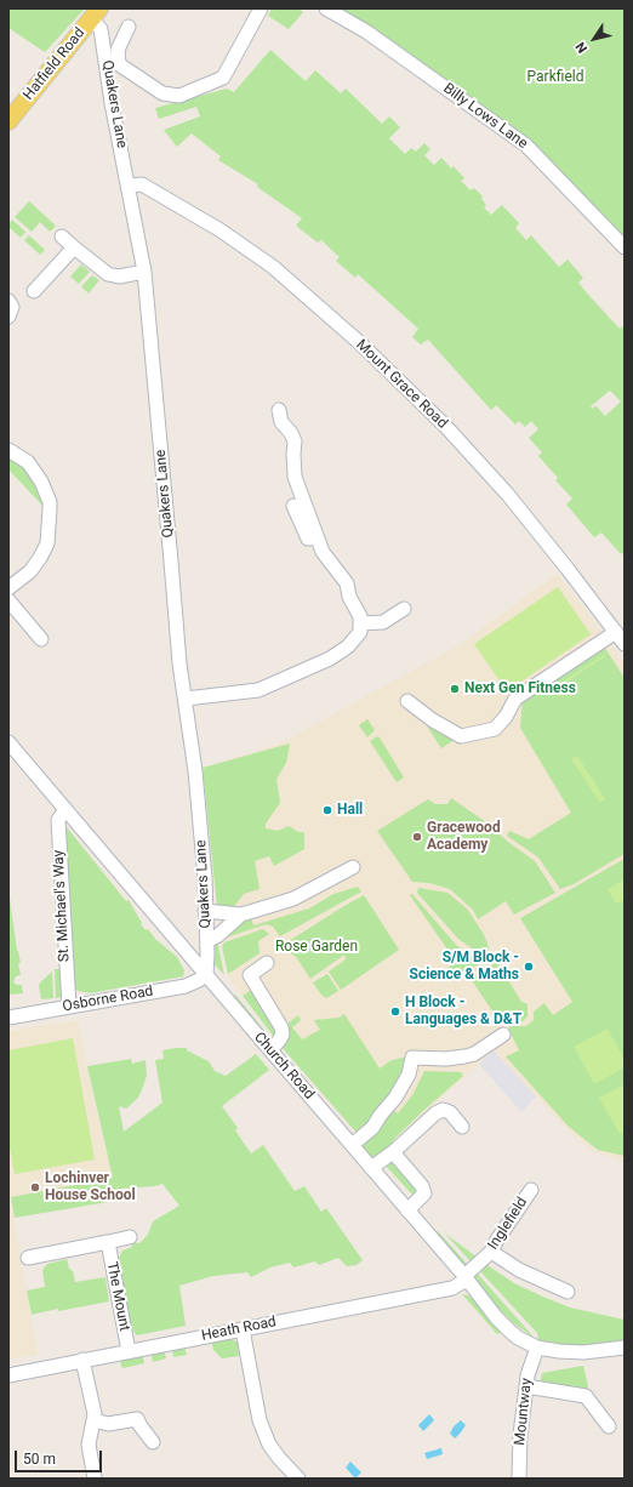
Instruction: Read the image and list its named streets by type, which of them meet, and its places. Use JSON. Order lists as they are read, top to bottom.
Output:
{
  "streets": {
    "main road": ["Hatfield Road"],
    "street": [
      "Quakers Lane",
      "Billy Lows Lane",
      "Mount Grace Road",
      "St. Michael's Way",
      "Osborne Road",
      "Church Road",
      "Inglefield",
      "The Mount",
      "Heath Road",
      "Mountway"
    ]
  },
  "crossings": [
    ["Hatfield Road", "Quakers Lane"],
    ["Quakers Lane", "Mount Grace Road"],
    ["Quakers Lane", "Osborne Road"],
    ["Quakers Lane", "Church Road"],
    ["St. Michael's Way", "Osborne Road"],
    ["St. Michael's Way", "Church Road"],
    ["Osborne Road", "Church Road"],
    ["Church Road", "Inglefield"],
    ["Church Road", "Heath Road"],
    ["Church Road", "Mountway"],
    ["Inglefield", "Heath Road"],
    ["The Mount", "Heath Road"]
  ],
  "parks": ["Parkfield", "Rose Garden"],
  "places": [
    "Next Gen Fitness",
    "Hall",
    "Gracewood Academy",
    "S/M Block - Science & Maths",
    "H Block - Languages & D&T",
    "Lochinver House School"
  ],
  "scale_bar": "50 m",
  "north": "bottom left"
}
